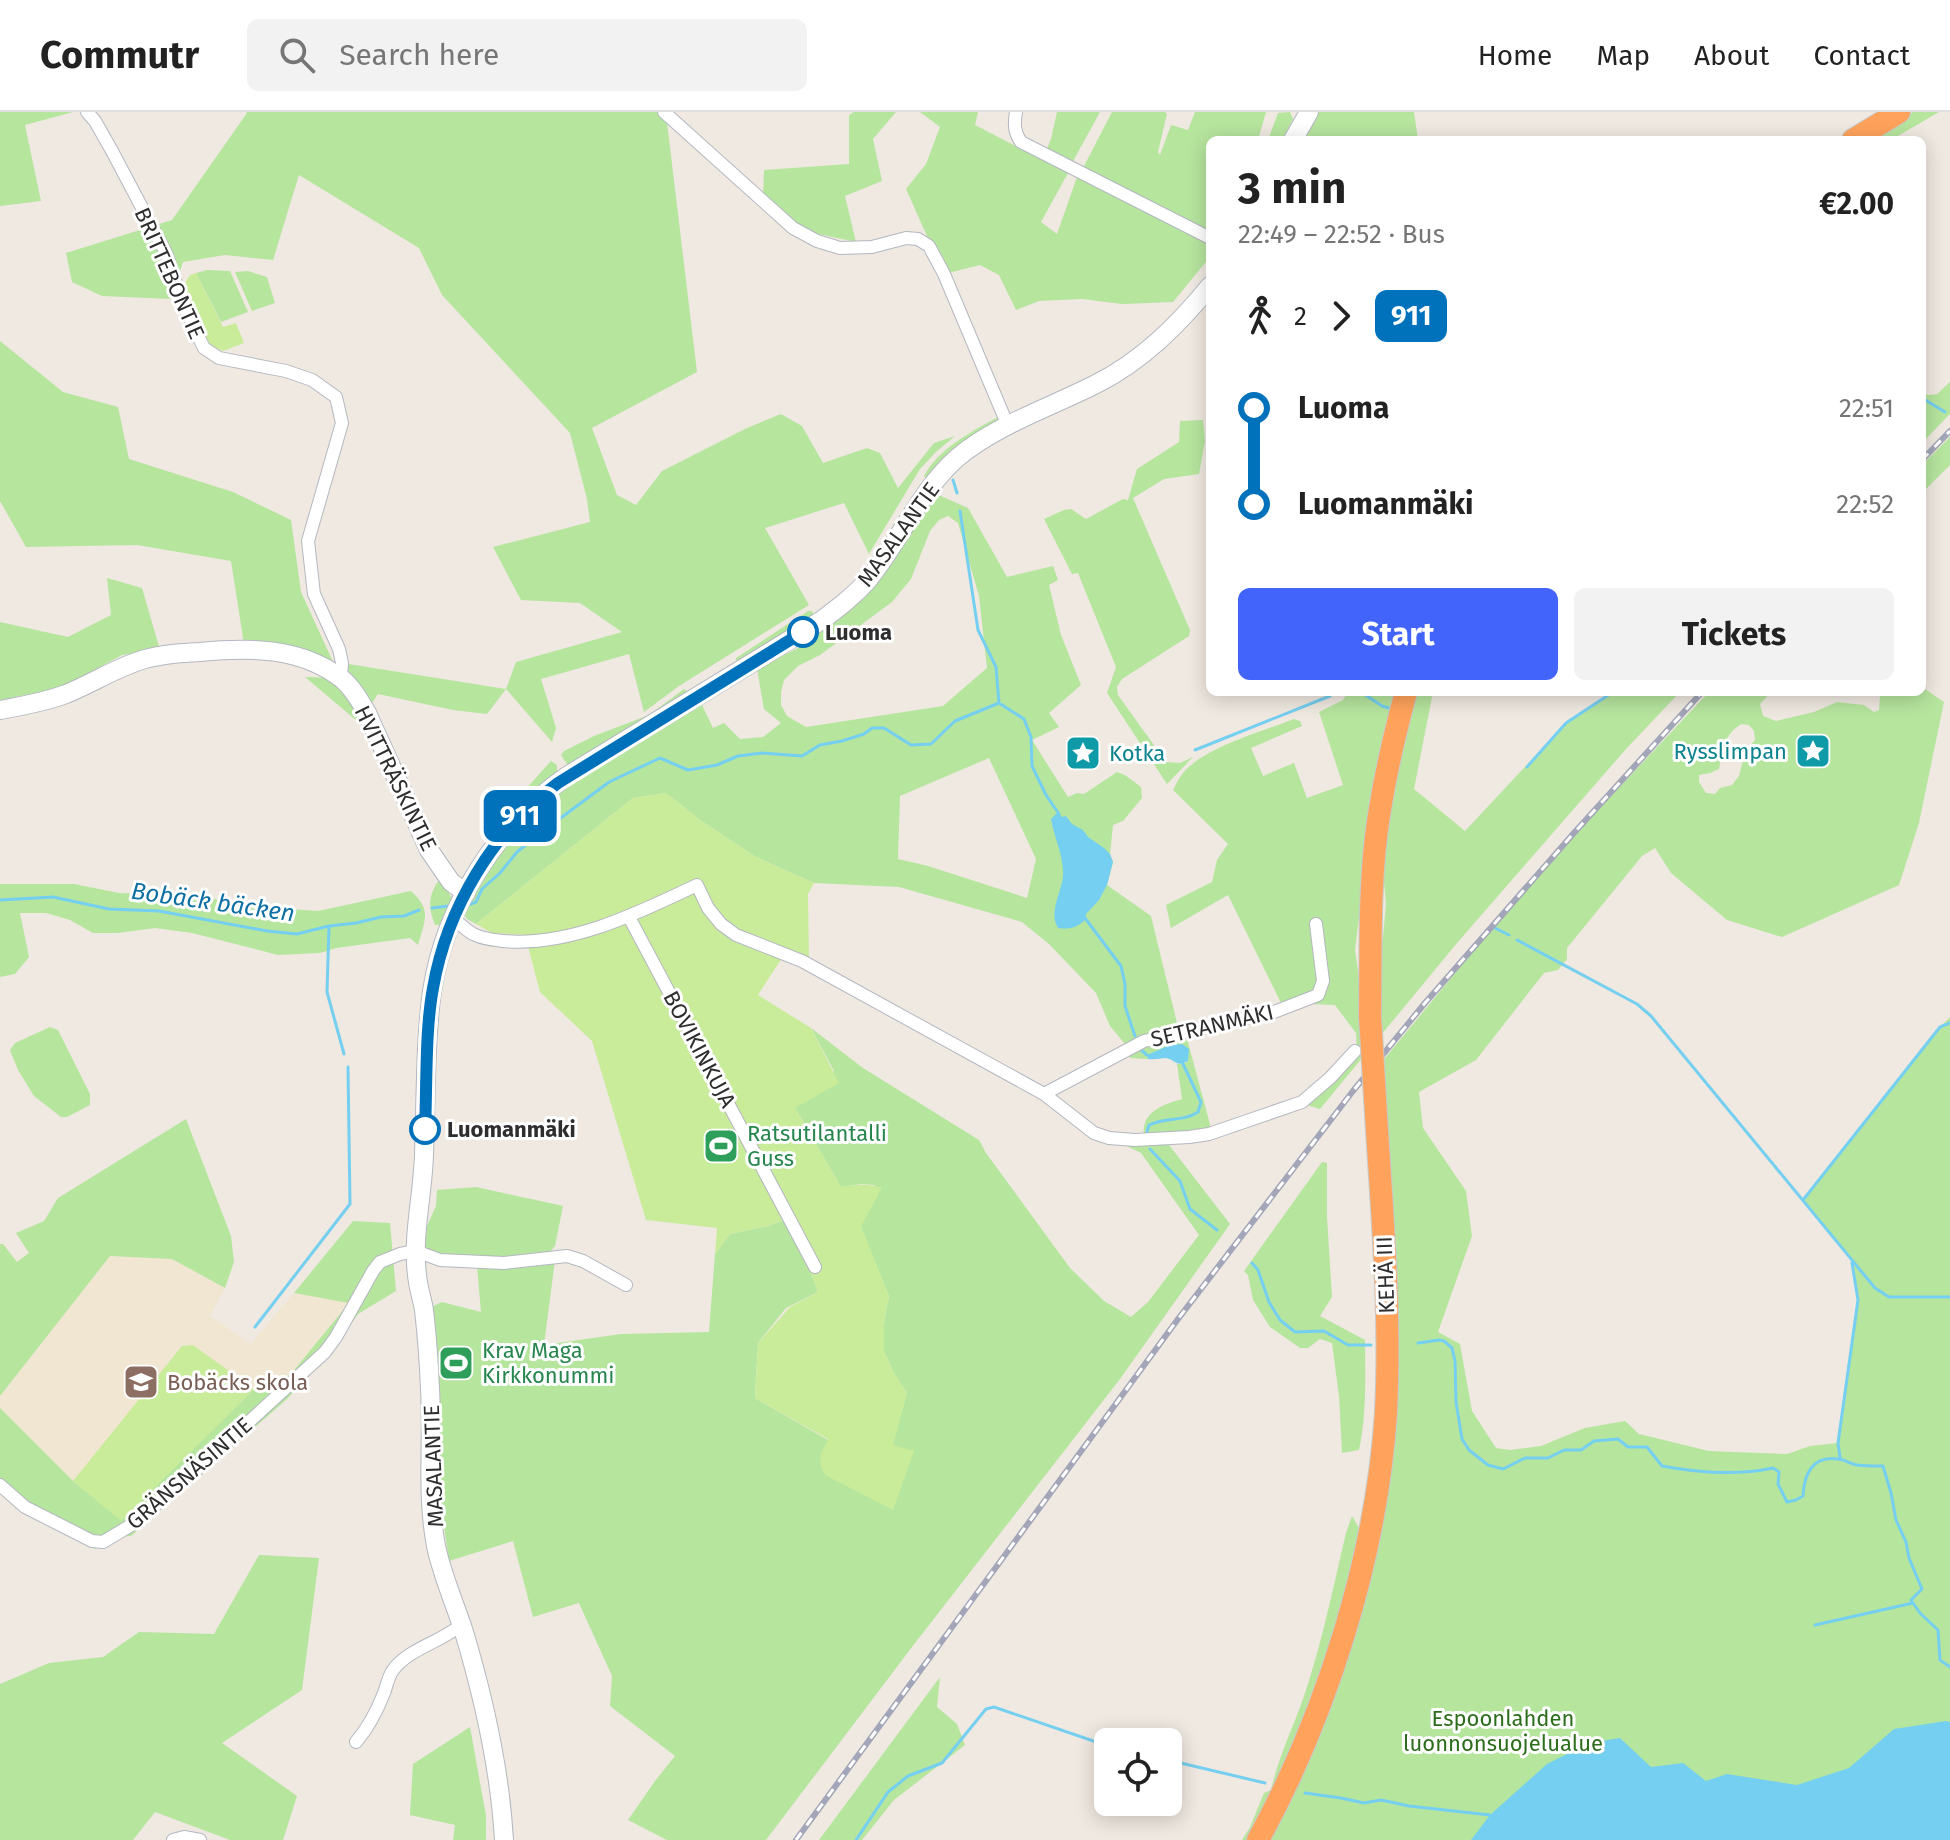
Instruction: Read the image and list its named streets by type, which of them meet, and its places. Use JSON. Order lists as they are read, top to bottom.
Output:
{
  "streets": {
    "highway": ["KEHÄ III"],
    "street": [
      "BRITTEBONTIE",
      "MASALANTIE",
      "HVITTRÄSKINTIE",
      "SETRANMÄKI",
      "BOVIKINKUJA",
      "GRÄNSNÄSINTIE"
    ]
  },
  "crossings": [
    ["BRITTEBONTIE", "HVITTRÄSKINTIE"],
    ["MASALANTIE", "HVITTRÄSKINTIE"],
    ["MASALANTIE", "GRÄNSNÄSINTIE"]
  ],
  "water": ["Bobäck bäcken"],
  "parks": ["Espoonlahden luonnonsuojelualue"],
  "places": {
    "other": ["Luoma", "Luomanmäki"],
    "place": ["Rysslimpan", "Kotka"],
    "sports": ["Ratsutilantalli Guss", "Krav Maga Kirkkonummi"],
    "school or university": ["Bobäcks skola"]
  },
  "lines": ["bus line 911"],
  "page": {
    "header": "Commutr",
    "search": "Search here",
    "nav": [
      "Home",
      "Map",
      "About",
      "Contact"
    ],
    "on_map": "911",
    "heading": ["3 min", "22:49 – 22:52 · Bus", "€2.00"],
    "legs": ["2", "911"],
    "list": [
      {
        "name": "Luoma",
        "value": "22:51"
      },
      {
        "name": "Luomanmäki",
        "value": "22:52"
      }
    ],
    "buttons": ["Start", "Tickets"]
  }
}
